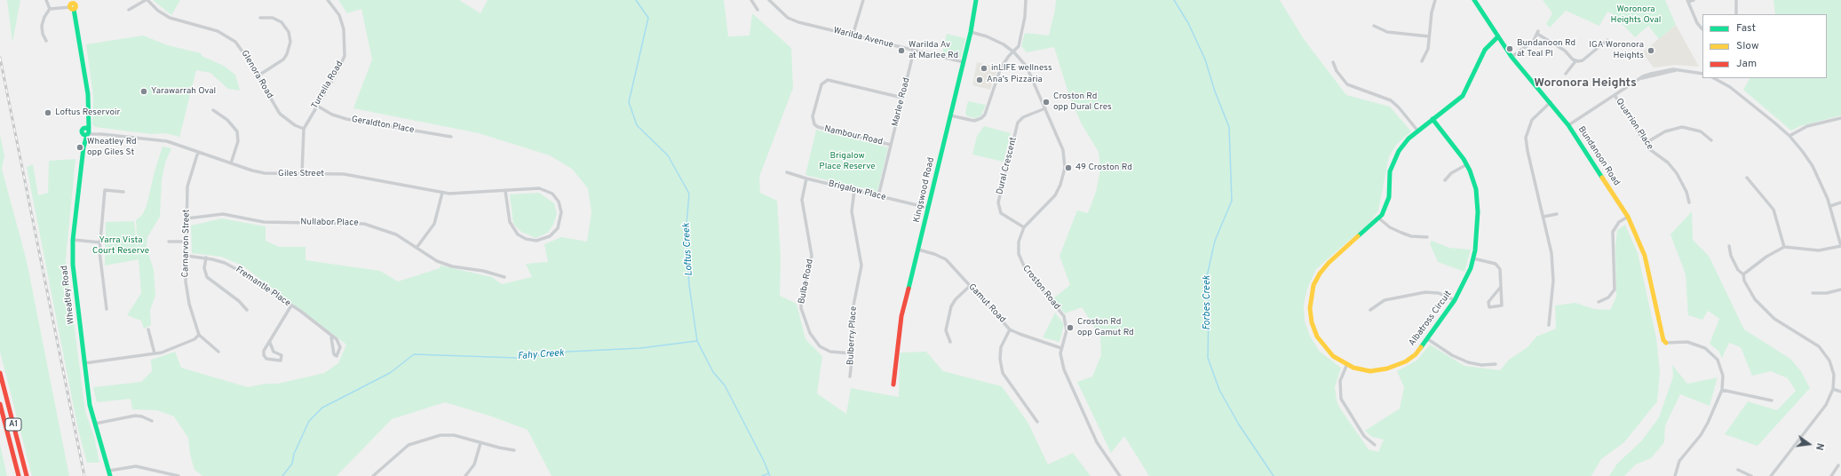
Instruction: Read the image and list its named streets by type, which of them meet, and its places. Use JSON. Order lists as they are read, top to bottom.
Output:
{
  "streets": {
    "main road": [
      "Bundanoon Road",
      "Kingswood Road",
      "Wheatley Road",
      "Albatross Circuit",
      "A1"
    ],
    "street": [
      "Warilda Avenue",
      "Glenora Road",
      "Turrella Road",
      "Marlee Road",
      "Quarrion Place",
      "Geraldton Place",
      "Nambour Road",
      "Dural Crescent",
      "Giles Street",
      "Brigalow Place",
      "Nullabor Place",
      "Carnarvon Street",
      "Bulba Road",
      "Fremantle Place",
      "Croston Road",
      "Gamut Road",
      "Bulberry Place"
    ]
  },
  "crossings": [
    ["Warilda Avenue", "Marlee Road"],
    ["Warilda Avenue", "Kingswood Road"],
    ["Glenora Road", "Turrella Road"],
    ["Turrella Road", "Geraldton Place"],
    ["Turrella Road", "Giles Street"],
    ["Marlee Road", "Nambour Road"],
    ["Marlee Road", "Brigalow Place"],
    ["Bundanoon Road", "Albatross Circuit"],
    ["Dural Crescent", "Croston Road"],
    ["Giles Street", "Carnarvon Street"],
    ["Giles Street", "Wheatley Road"],
    ["Kingswood Road", "Brigalow Place"],
    ["Kingswood Road", "Croston Road"],
    ["Kingswood Road", "Gamut Road"],
    ["Brigalow Place", "Bulba Road"],
    ["Brigalow Place", "Bulberry Place"],
    ["Nullabor Place", "Carnarvon Street"],
    ["Carnarvon Street", "Fremantle Place"],
    ["Bulba Road", "Bulberry Place"],
    ["Croston Road", "Gamut Road"]
  ],
  "districts": ["Woronora Heights"],
  "water": ["Loftus Creek", "Forbes Creek", "Fahy Creek"],
  "parks": ["Woronora Heights Oval", "Brigalow Place Reserve", "Yarra Vista Court Reserve"],
  "places": [
    "Bundanoon Rd at Teal Pl",
    "Warilda Av at Marlee Rd",
    "IGA Woronora Heights",
    "inLIFE wellness",
    "Ana's Pizzaria",
    "Yarawarrah Oval",
    "Croston Rd opp Dural Cres",
    "Loftus Reservoir",
    "Wheatley Rd opp Giles St",
    "49 Croston Rd",
    "Croston Rd opp Gamut Rd"
  ],
  "legend": ["Fast", "Slow", "Jam"],
  "north": "right"
}
